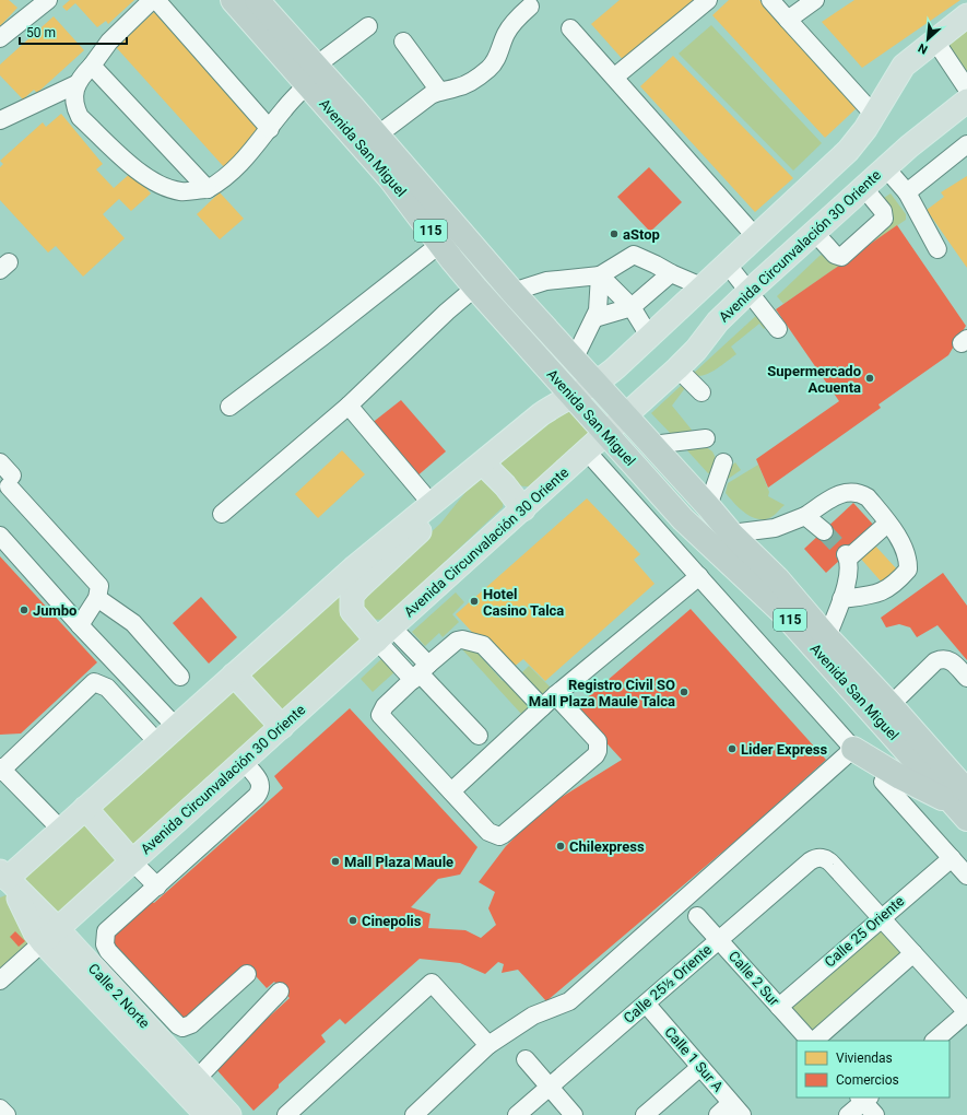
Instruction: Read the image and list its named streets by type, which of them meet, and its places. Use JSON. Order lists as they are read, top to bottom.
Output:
{
  "streets": {
    "highway": ["Avenida San Miguel", "115"],
    "main road": ["Avenida Circunvalación 30 Oriente", "Calle 2 Norte"],
    "street": [
      "Calle 25 Oriente",
      "Calle 2 Sur",
      "Calle 25½ Oriente",
      "Calle 1 Sur A"
    ]
  },
  "crossings": [
    ["Avenida San Miguel", "Avenida Circunvalación 30 Oriente"],
    ["Avenida Circunvalación 30 Oriente", "Calle 2 Norte"],
    ["Calle 25 Oriente", "Calle 2 Sur"],
    ["Calle 25 Oriente", "Calle 25½ Oriente"],
    ["Calle 2 Sur", "Calle 25½ Oriente"],
    ["Calle 25½ Oriente", "Calle 1 Sur A"]
  ],
  "places": [
    "aStop",
    "Supermercado Acuenta",
    "Hotel Casino Talca",
    "Jumbo",
    "Registro Civil SO Mall Plaza Maule Talca",
    "Lider Express",
    "Chilexpress",
    "Mall Plaza Maule",
    "Cinepolis"
  ],
  "legend": ["Viviendas", "Comercios"],
  "scale_bar": "50 m",
  "north": "bottom left"
}
